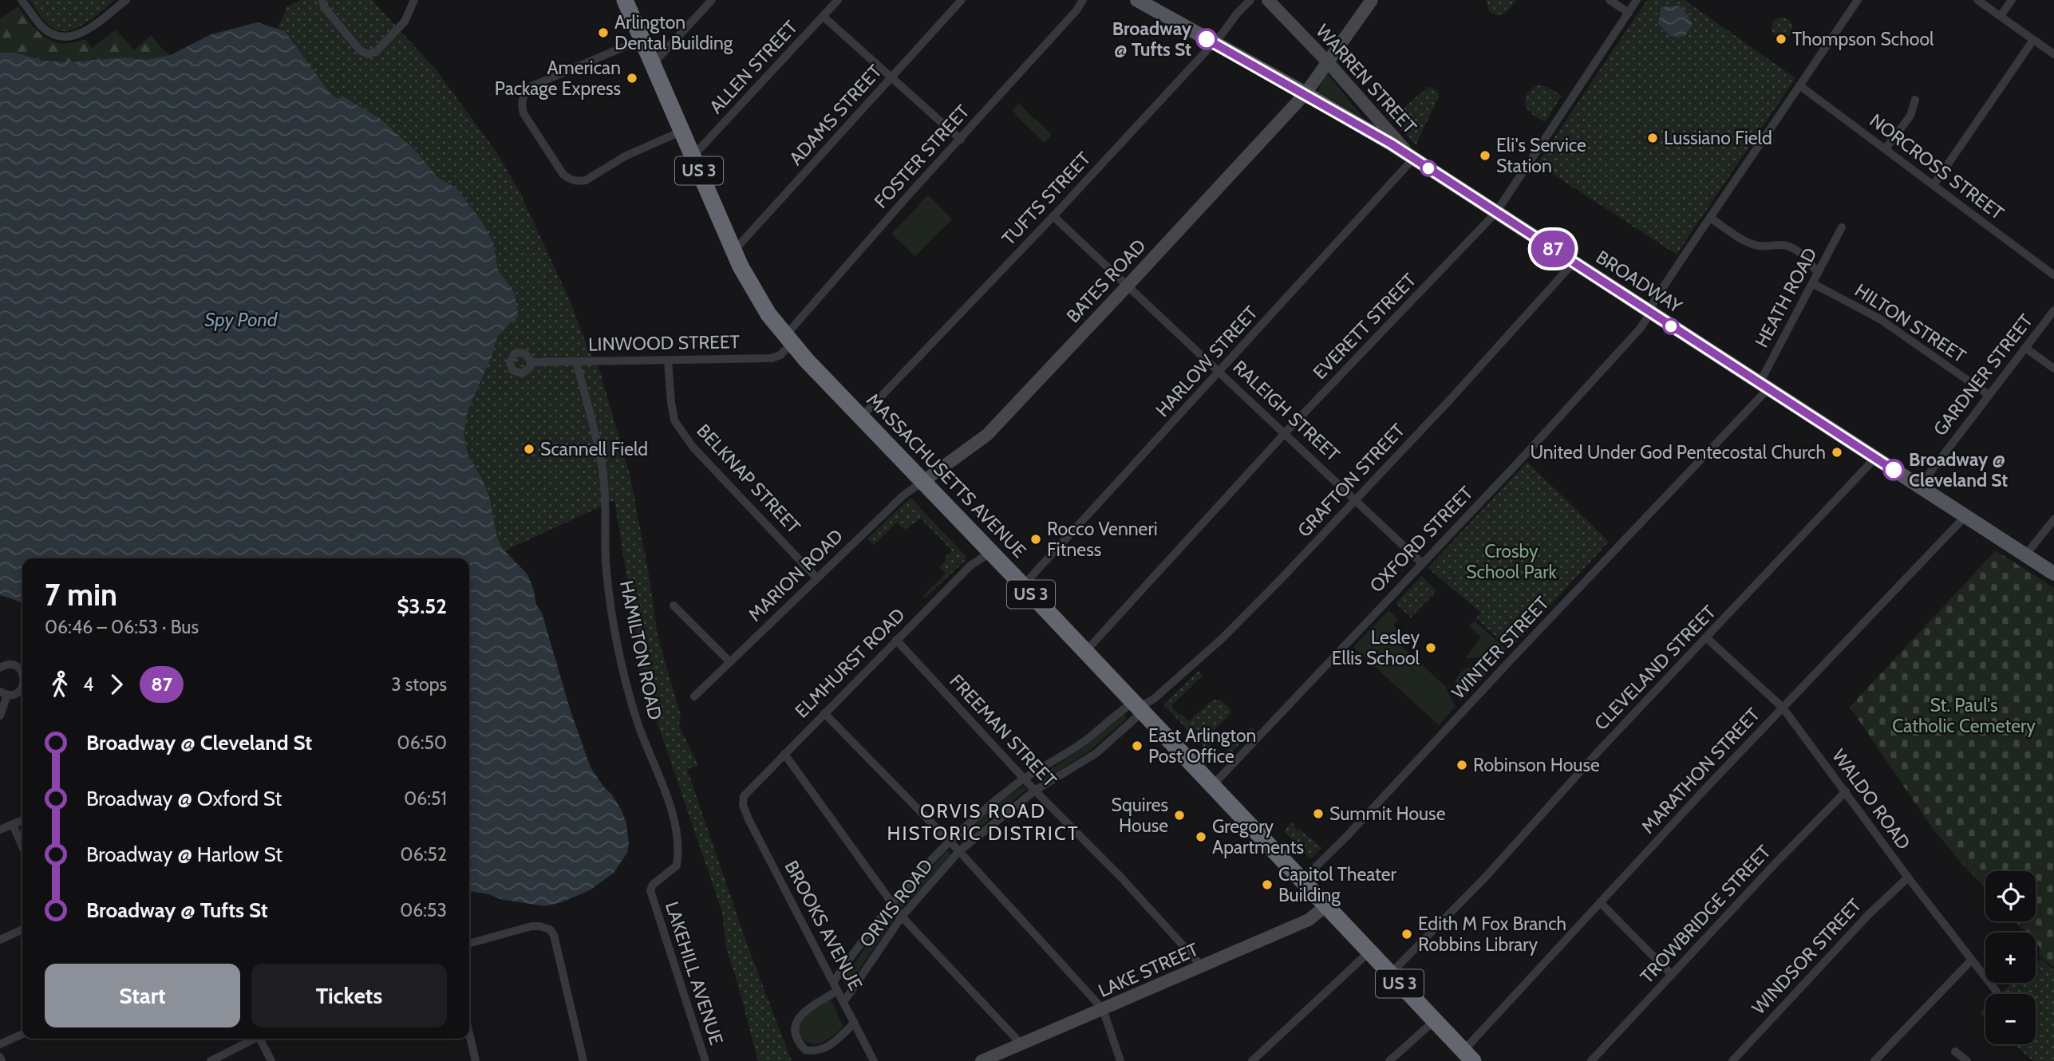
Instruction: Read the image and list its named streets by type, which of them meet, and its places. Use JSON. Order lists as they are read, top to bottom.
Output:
{
  "streets": {
    "highway": ["US 3", "MASSACHUSETTS AVENUE"],
    "main road": ["BROADWAY"],
    "street": [
      "ALLEN STREET",
      "WARREN STREET",
      "ADAMS STREET",
      "FOSTER STREET",
      "NORCROSS STREET",
      "TUFTS STREET",
      "BATES ROAD",
      "HEATH ROAD",
      "HILTON STREET",
      "EVERETT STREET",
      "LINWOOD STREET",
      "HARLOW STREET",
      "GARDNER STREET",
      "RALEIGH STREET",
      "BELKNAP STREET",
      "GRAFTON STREET",
      "OXFORD STREET",
      "MARION ROAD",
      "WINTER STREET",
      "HAMILTON ROAD",
      "ELMHURST ROAD",
      "CLEVELAND STREET",
      "FREEMAN STREET",
      "MARATHON STREET",
      "WALDO ROAD",
      "ORVIS ROAD",
      "TROWBRIDGE STREET",
      "BROOKS AVENUE",
      "WINDSOR STREET",
      "LAKE STREET",
      "LAKEHILL AVENUE"
    ]
  },
  "crossings": [
    ["ALLEN STREET", "MASSACHUSETTS AVENUE"],
    ["WARREN STREET", "BATES ROAD"],
    ["WARREN STREET", "BROADWAY"],
    ["WARREN STREET", "HARLOW STREET"],
    ["ADAMS STREET", "MASSACHUSETTS AVENUE"],
    ["FOSTER STREET", "LINWOOD STREET"],
    ["FOSTER STREET", "MASSACHUSETTS AVENUE"],
    ["NORCROSS STREET", "OXFORD STREET"],
    ["TUFTS STREET", "BROADWAY"],
    ["TUFTS STREET", "RALEIGH STREET"],
    ["TUFTS STREET", "MASSACHUSETTS AVENUE"],
    ["BATES ROAD", "BROADWAY"],
    ["BATES ROAD", "RALEIGH STREET"],
    ["BATES ROAD", "MASSACHUSETTS AVENUE"],
    ["BATES ROAD", "MARION ROAD"],
    ["BROADWAY", "HEATH ROAD"],
    ["BROADWAY", "EVERETT STREET"],
    ["BROADWAY", "HARLOW STREET"],
    ["BROADWAY", "GARDNER STREET"],
    ["BROADWAY", "GRAFTON STREET"],
    ["BROADWAY", "OXFORD STREET"],
    ["BROADWAY", "WINTER STREET"],
    ["BROADWAY", "CLEVELAND STREET"],
    ["BROADWAY", "MARATHON STREET"],
    ["HEATH ROAD", "HILTON STREET"],
    ["HEATH ROAD", "WINTER STREET"],
    ["HILTON STREET", "GARDNER STREET"],
    ["EVERETT STREET", "RALEIGH STREET"],
    ["EVERETT STREET", "MASSACHUSETTS AVENUE"],
    ["LINWOOD STREET", "MASSACHUSETTS AVENUE"],
    ["LINWOOD STREET", "BELKNAP STREET"],
    ["LINWOOD STREET", "HAMILTON ROAD"],
    ["HARLOW STREET", "RALEIGH STREET"],
    ["HARLOW STREET", "MASSACHUSETTS AVENUE"],
    ["RALEIGH STREET", "GRAFTON STREET"],
    ["RALEIGH STREET", "OXFORD STREET"],
    ["MASSACHUSETTS AVENUE", "GRAFTON STREET"],
    ["MASSACHUSETTS AVENUE", "OXFORD STREET"],
    ["MASSACHUSETTS AVENUE", "MARION ROAD"],
    ["MASSACHUSETTS AVENUE", "WINTER STREET"],
    ["MASSACHUSETTS AVENUE", "ELMHURST ROAD"],
    ["MASSACHUSETTS AVENUE", "CLEVELAND STREET"],
    ["MASSACHUSETTS AVENUE", "MARATHON STREET"],
    ["MASSACHUSETTS AVENUE", "ORVIS ROAD"],
    ["MASSACHUSETTS AVENUE", "LAKE STREET"],
    ["BELKNAP STREET", "MARION ROAD"],
    ["GRAFTON STREET", "ORVIS ROAD"],
    ["HAMILTON ROAD", "LAKEHILL AVENUE"],
    ["ELMHURST ROAD", "FREEMAN STREET"],
    ["ELMHURST ROAD", "BROOKS AVENUE"],
    ["CLEVELAND STREET", "WALDO ROAD"],
    ["FREEMAN STREET", "ORVIS ROAD"],
    ["FREEMAN STREET", "LAKE STREET"],
    ["MARATHON STREET", "WALDO ROAD"],
    ["WALDO ROAD", "TROWBRIDGE STREET"],
    ["WALDO ROAD", "WINDSOR STREET"],
    ["ORVIS ROAD", "BROOKS AVENUE"]
  ],
  "districts": ["ORVIS ROAD HISTORIC DISTRICT"],
  "water": ["Spy Pond"],
  "parks": ["Crosby School Park", "St. Paul's Catholic Cemetery"],
  "places": [
    "Arlington Dental Building",
    "Broadway @ Tufts St",
    "Thompson School",
    "American Package Express",
    "Lussiano Field",
    "Eli's Service Station",
    "Scannell Field",
    "United Under God Pentecostal Church",
    "Broadway @ Cleveland St",
    "Rocco Venneri Fitness",
    "Lesley Ellis School",
    "East Arlington Post Office",
    "Robinson House",
    "Summit House",
    "Squires House",
    "Gregory Apartments",
    "Capitol Theater Building",
    "Edith M Fox Branch Robbins Library"
  ],
  "lines": ["bus line 87"],
  "page": {
    "on_map": "87",
    "heading": ["7 min", "06:46 – 06:53 · Bus", "$3.52"],
    "legs": ["4", "87", "3 stops"],
    "list": [
      {
        "name": "Broadway @ Cleveland St",
        "value": "06:50"
      },
      {
        "name": "Broadway @ Oxford St",
        "value": "06:51"
      },
      {
        "name": "Broadway @ Harlow St",
        "value": "06:52"
      },
      {
        "name": "Broadway @ Tufts St",
        "value": "06:53"
      }
    ],
    "map_buttons": ["+", "−"],
    "buttons": ["Start", "Tickets"]
  }
}
